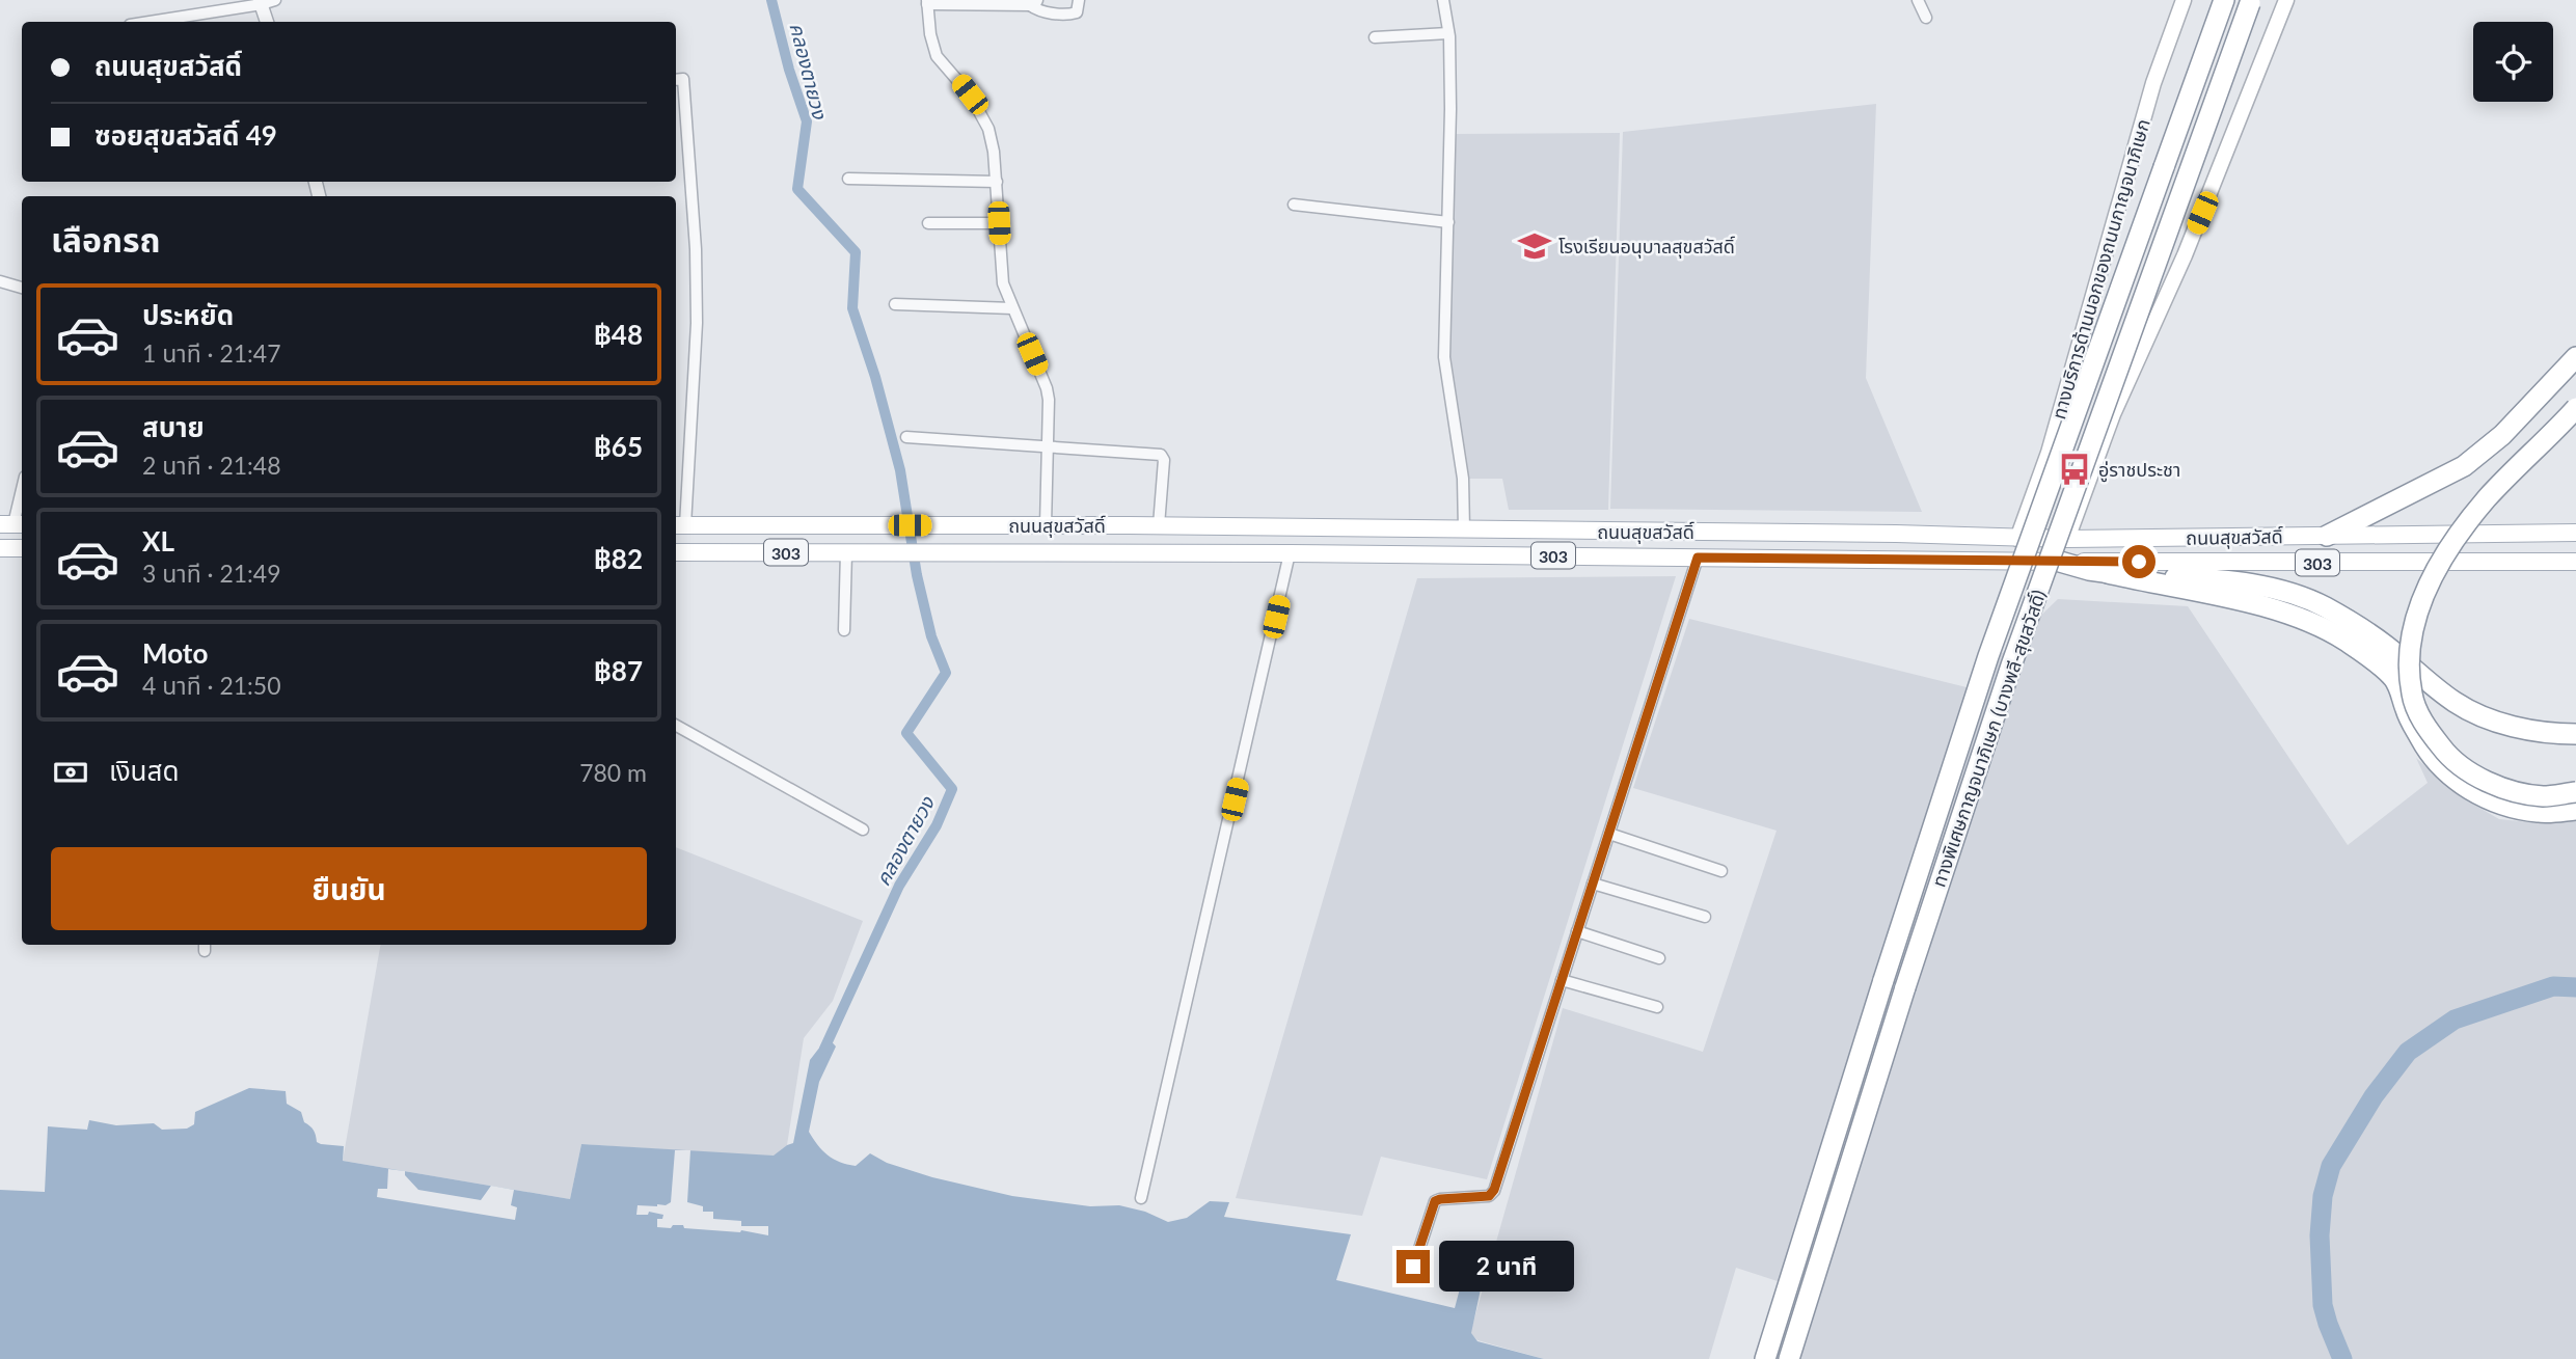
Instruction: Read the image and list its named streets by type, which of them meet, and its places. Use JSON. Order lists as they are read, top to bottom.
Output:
{
  "streets": {
    "highway": ["ทางพิเศษกาญจนาภิเษก (บางพลี-สุขสวัสดิ์)"],
    "main road": ["ทางบริการด้านนอกของถนนกาญจนาภิเษก", "ถนนสุขสวัสดิ์", "303"]
  },
  "crossings": [
    ["ทางบริการด้านนอกของถนนกาญจนาภิเษก", "ถนนสุขสวัสดิ์"]
  ],
  "water": ["คลองตายวง"],
  "places": {
    "school or university": ["โรงเรียนอนุบาลสุขสวัสดิ์"],
    "bus stop": ["อู่ราชประชา"]
  },
  "page": {
    "banner": ["ถนนสุขสวัสดิ์", "ซอยสุขสวัสดิ์ 49"],
    "heading": "เลือกรถ",
    "list": [
      {
        "name": "ประหยัด",
        "note": "1 นาที · 21:47",
        "value": "฿48"
      },
      {
        "name": "สบาย",
        "note": "2 นาที · 21:48",
        "value": "฿65"
      },
      {
        "name": "XL",
        "note": "3 นาที · 21:49",
        "value": "฿82"
      },
      {
        "name": "Moto",
        "note": "4 นาที · 21:50",
        "value": "฿87"
      }
    ],
    "pay": ["เงินสด", "780 m"],
    "buttons": "ยืนยัน",
    "bubble": "2 นาที"
  }
}
